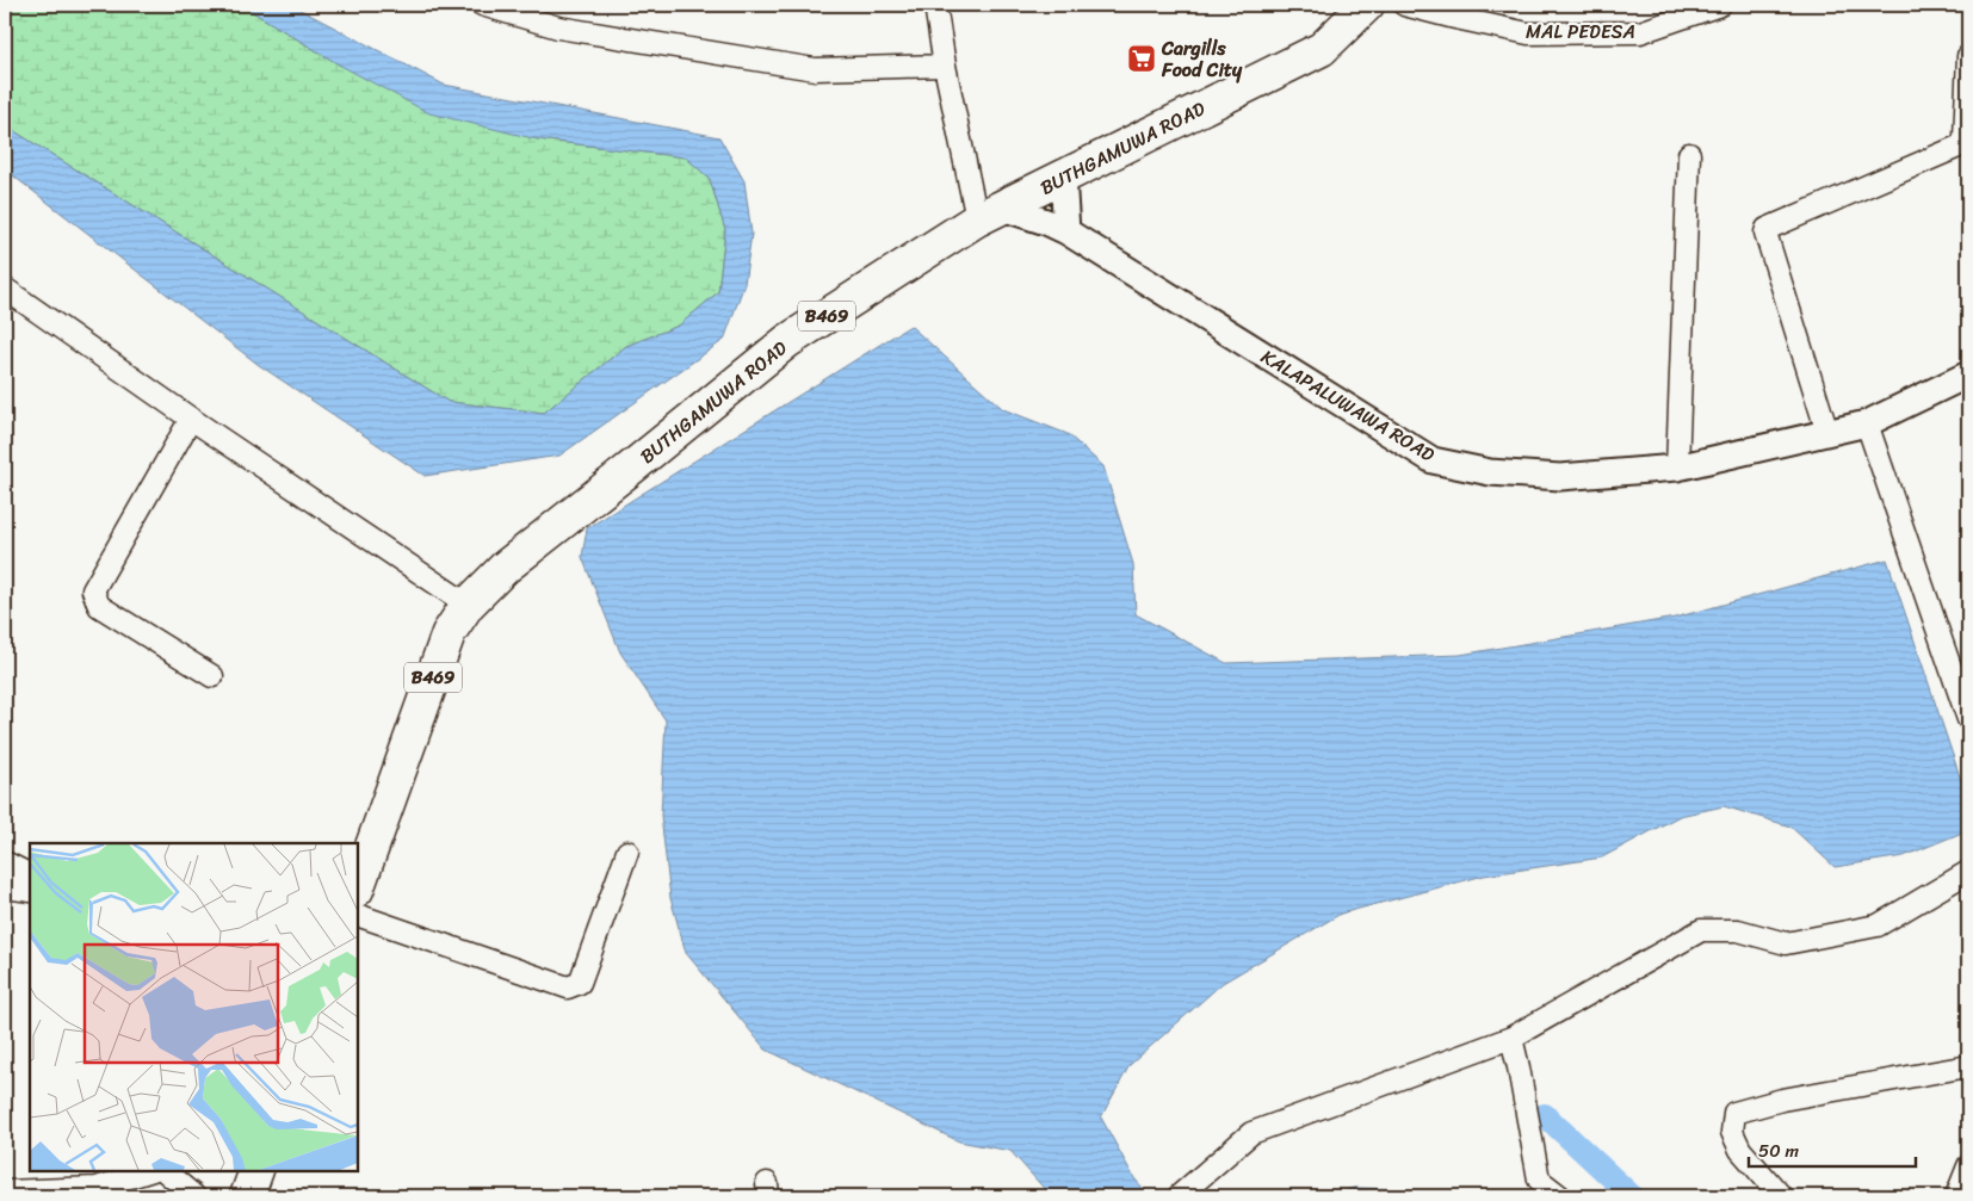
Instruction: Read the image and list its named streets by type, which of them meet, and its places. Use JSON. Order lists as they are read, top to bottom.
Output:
{
  "streets": {
    "main road": ["BUTHGAMUWA ROAD", "B469"],
    "street": ["MAL PEDESA", "KALAPALUWAWA ROAD"]
  },
  "crossings": [
    ["BUTHGAMUWA ROAD", "KALAPALUWAWA ROAD"]
  ],
  "places": {
    "supermarket": ["Cargills Food City"]
  },
  "scale_bar": "50 m"
}
